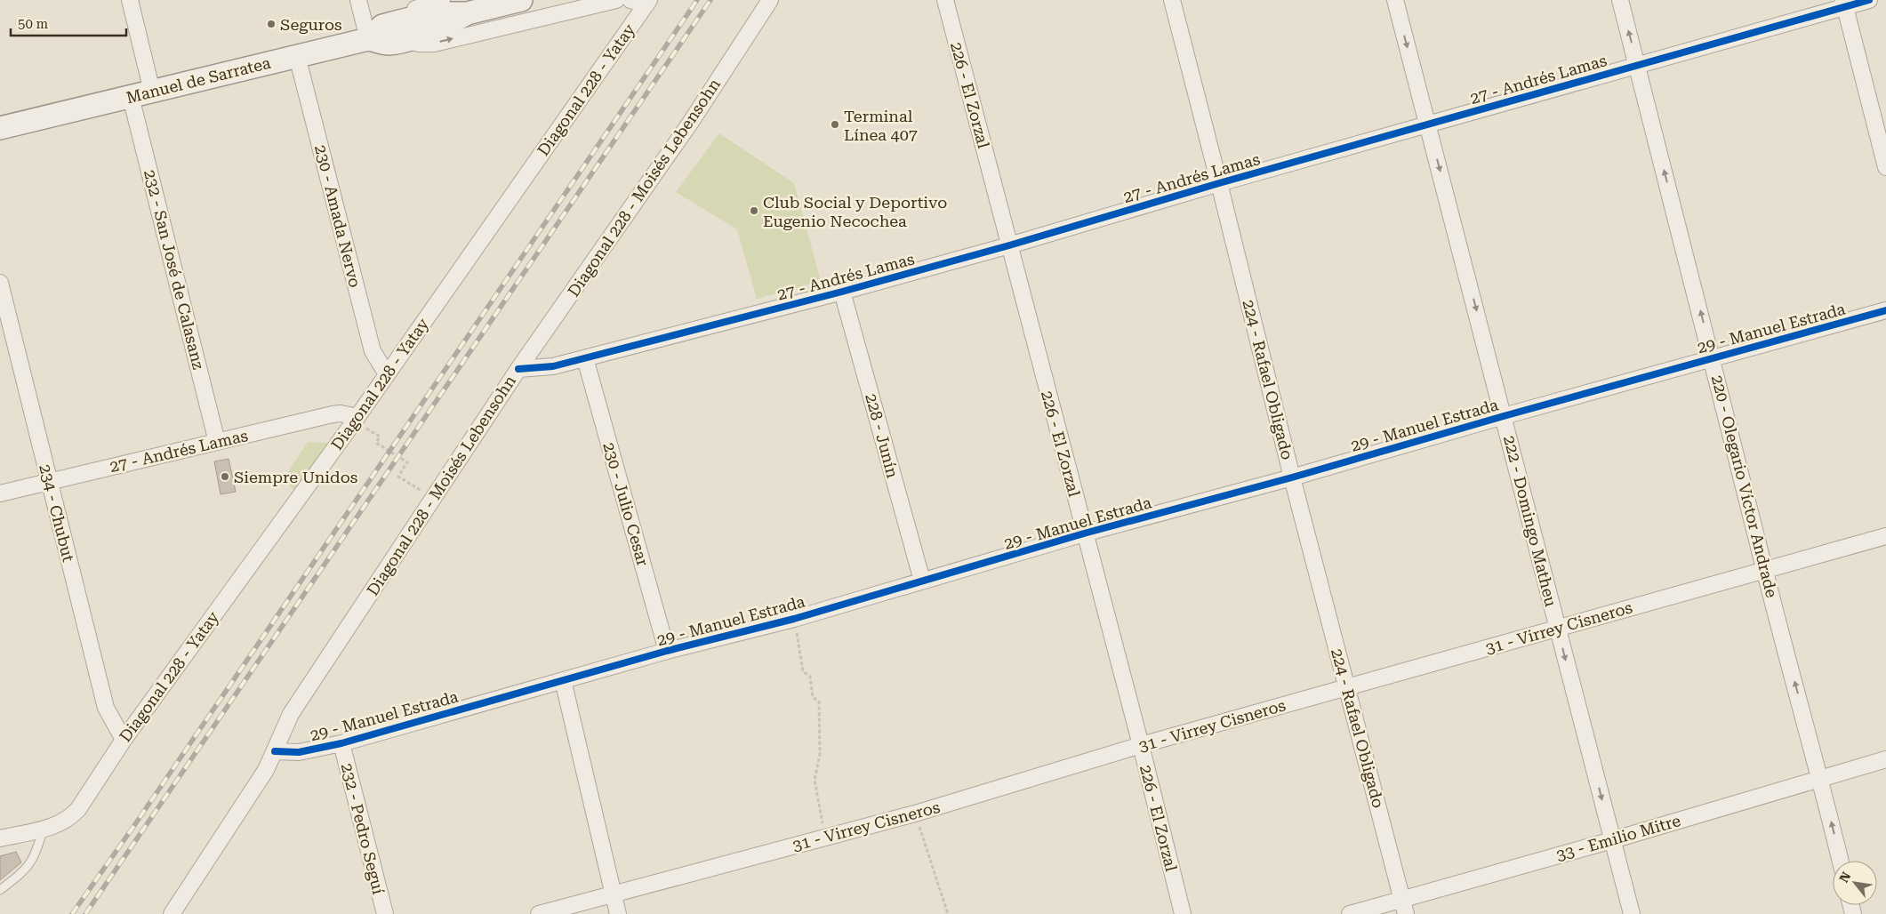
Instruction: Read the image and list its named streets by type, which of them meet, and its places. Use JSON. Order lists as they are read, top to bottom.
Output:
{
  "streets": {
    "main road": ["Manuel de Sarratea"],
    "street": [
      "27 - Andrés Lamas",
      "Diagonal 228 - Yatay",
      "226 - El Zorzal",
      "Diagonal 228 - Moisés Lebensohn",
      "230 - Amada Nervo",
      "232 - San José de Calasanz",
      "29 - Manuel Estrada",
      "224 - Rafael Obligado",
      "228 - Junín",
      "220 - Olegario Víctor Andrade",
      "230 - Julio Cesar",
      "234 - Chubut",
      "222 - Domingo Matheu",
      "31 - Virrey Cisneros",
      "232 - Pedro Seguí",
      "33 - Emilio Mitre"
    ]
  },
  "crossings": [
    ["27 - Andrés Lamas", "Diagonal 228 - Yatay"],
    ["27 - Andrés Lamas", "226 - El Zorzal"],
    ["27 - Andrés Lamas", "Diagonal 228 - Moisés Lebensohn"],
    ["27 - Andrés Lamas", "232 - San José de Calasanz"],
    ["27 - Andrés Lamas", "224 - Rafael Obligado"],
    ["27 - Andrés Lamas", "228 - Junín"],
    ["27 - Andrés Lamas", "220 - Olegario Víctor Andrade"],
    ["27 - Andrés Lamas", "230 - Julio Cesar"],
    ["27 - Andrés Lamas", "234 - Chubut"],
    ["27 - Andrés Lamas", "222 - Domingo Matheu"],
    ["Manuel de Sarratea", "230 - Amada Nervo"],
    ["Manuel de Sarratea", "232 - San José de Calasanz"],
    ["Diagonal 228 - Yatay", "230 - Amada Nervo"],
    ["Diagonal 228 - Yatay", "234 - Chubut"],
    ["226 - El Zorzal", "29 - Manuel Estrada"],
    ["226 - El Zorzal", "31 - Virrey Cisneros"],
    ["Diagonal 228 - Moisés Lebensohn", "29 - Manuel Estrada"],
    ["29 - Manuel Estrada", "224 - Rafael Obligado"],
    ["29 - Manuel Estrada", "228 - Junín"],
    ["29 - Manuel Estrada", "220 - Olegario Víctor Andrade"],
    ["29 - Manuel Estrada", "230 - Julio Cesar"],
    ["29 - Manuel Estrada", "222 - Domingo Matheu"],
    ["29 - Manuel Estrada", "232 - Pedro Seguí"],
    ["224 - Rafael Obligado", "31 - Virrey Cisneros"],
    ["224 - Rafael Obligado", "33 - Emilio Mitre"],
    ["220 - Olegario Víctor Andrade", "31 - Virrey Cisneros"],
    ["220 - Olegario Víctor Andrade", "33 - Emilio Mitre"],
    ["222 - Domingo Matheu", "31 - Virrey Cisneros"],
    ["222 - Domingo Matheu", "33 - Emilio Mitre"]
  ],
  "one_way": ["220 - Olegario Víctor Andrade", "222 - Domingo Matheu"],
  "places": [
    "Seguros",
    "Terminal Línea 407",
    "Club Social y Deportivo Eugenio Necochea",
    "Siempre Unidos"
  ],
  "scale_bar": "50 m",
  "north": "top left"
}
